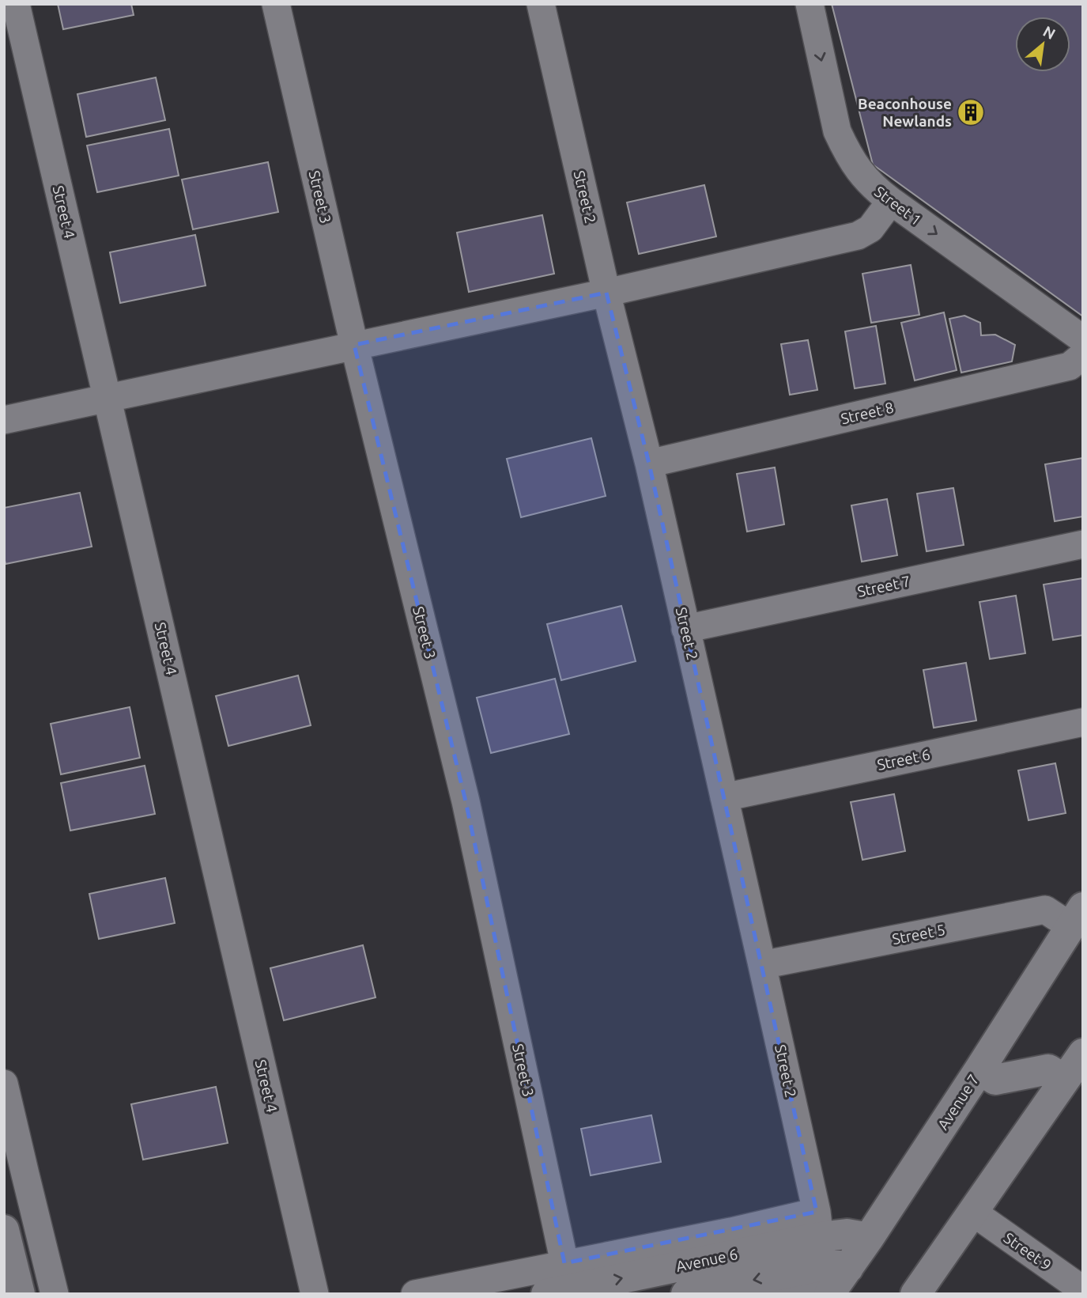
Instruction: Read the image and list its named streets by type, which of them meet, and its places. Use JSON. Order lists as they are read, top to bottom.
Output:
{
  "streets": {
    "street": [
      "Street 3",
      "Street 2",
      "Street 1",
      "Street 4",
      "Street 8",
      "Street 7",
      "Street 6",
      "Street 5",
      "Avenue 7",
      "Street 9",
      "Avenue 6"
    ]
  },
  "crossings": [
    ["Street 2", "Street 8"],
    ["Street 2", "Street 7"],
    ["Street 2", "Street 6"],
    ["Street 2", "Street 5"],
    ["Street 2", "Avenue 7"],
    ["Street 2", "Avenue 6"],
    ["Street 5", "Avenue 7"],
    ["Avenue 7", "Avenue 6"]
  ],
  "one_way": ["Street 1"],
  "places": {
    "building": ["Beaconhouse Newlands"]
  },
  "north": "top right"
}
